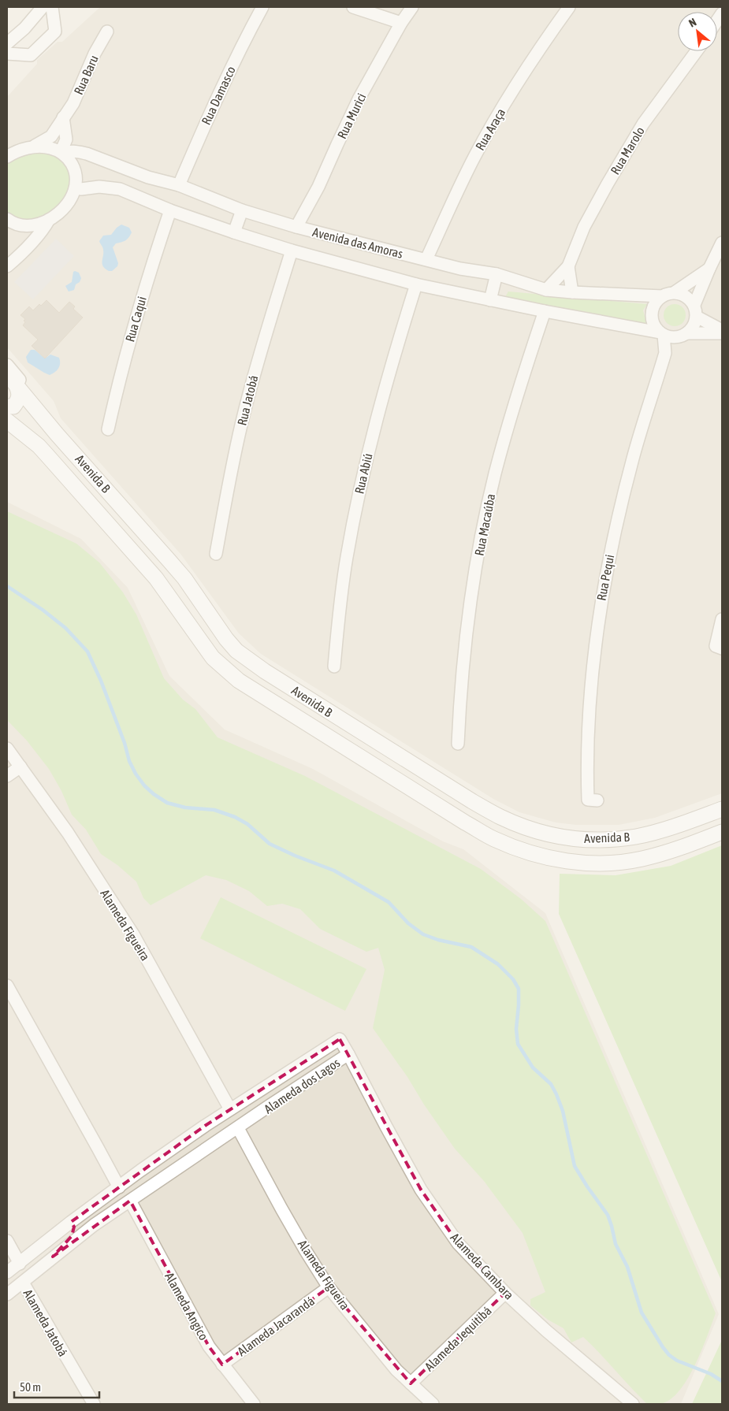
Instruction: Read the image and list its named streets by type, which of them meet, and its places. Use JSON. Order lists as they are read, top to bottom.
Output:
{
  "streets": {
    "street": [
      "Rua Baru",
      "Rua Damasco",
      "Rua Murici",
      "Rua Araça",
      "Rua Marolo",
      "Avenida das Amoras",
      "Rua Caqui",
      "Rua Jatobá",
      "Avenida B",
      "Rua Abiú",
      "Rua Macaúba",
      "Rua Pequi",
      "Alameda Figueira",
      "Alameda dos Lagos",
      "Alameda Cambara",
      "Alameda Angico",
      "Alameda Jatobá",
      "Alameda Jacarandá",
      "Alameda Jequitibá"
    ]
  },
  "crossings": [
    ["Rua Baru", "Avenida das Amoras"],
    ["Rua Damasco", "Avenida das Amoras"],
    ["Rua Murici", "Avenida das Amoras"],
    ["Rua Araça", "Avenida das Amoras"],
    ["Rua Marolo", "Avenida das Amoras"],
    ["Avenida das Amoras", "Rua Caqui"],
    ["Avenida das Amoras", "Rua Jatobá"],
    ["Avenida das Amoras", "Rua Abiú"],
    ["Avenida das Amoras", "Rua Macaúba"],
    ["Avenida das Amoras", "Rua Pequi"],
    ["Alameda Figueira", "Alameda dos Lagos"],
    ["Alameda Figueira", "Alameda Jacarandá"],
    ["Alameda Figueira", "Alameda Jequitibá"],
    ["Alameda dos Lagos", "Alameda Cambara"],
    ["Alameda dos Lagos", "Alameda Angico"],
    ["Alameda dos Lagos", "Alameda Jatobá"],
    ["Alameda Cambara", "Alameda Jequitibá"],
    ["Alameda Angico", "Alameda Jacarandá"]
  ],
  "scale_bar": "50 m",
  "north": "top left"
}
